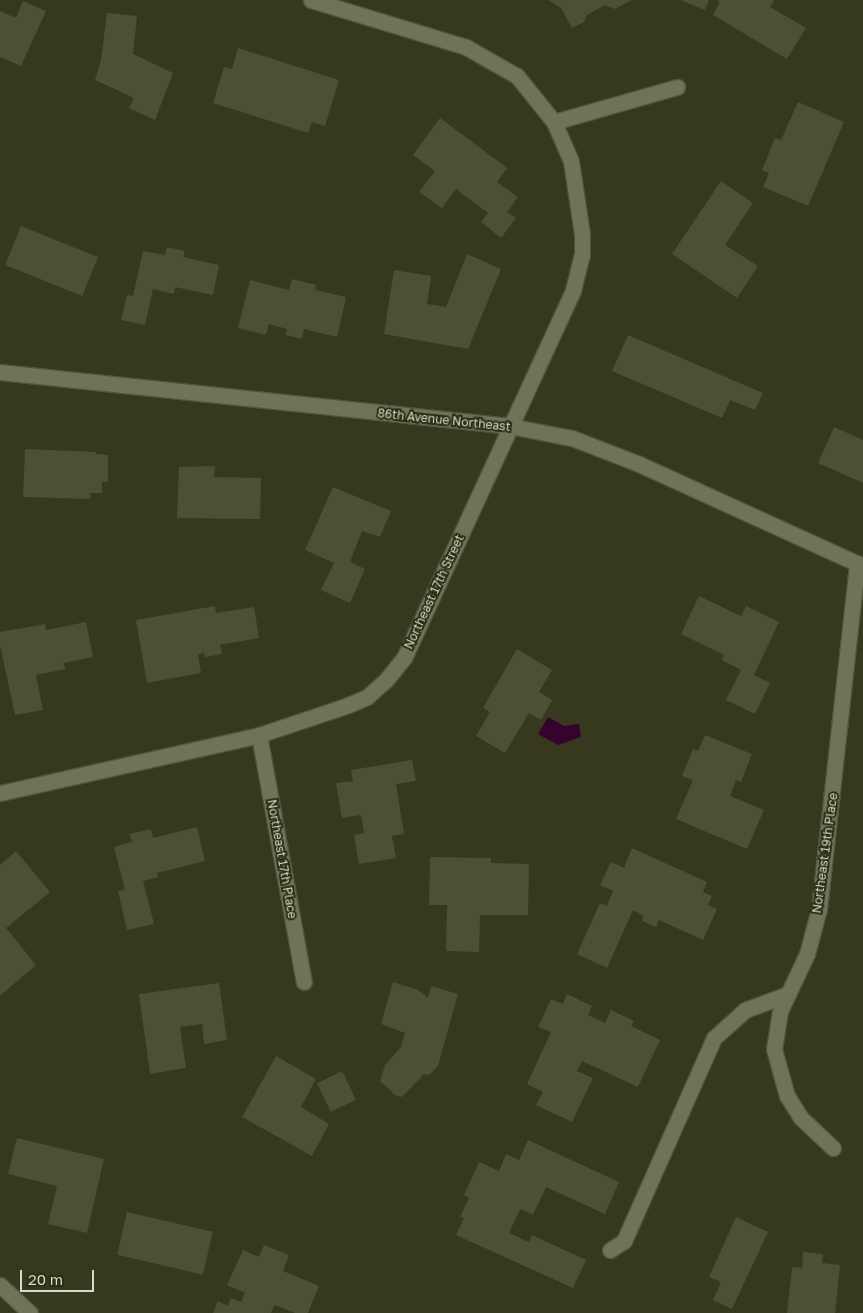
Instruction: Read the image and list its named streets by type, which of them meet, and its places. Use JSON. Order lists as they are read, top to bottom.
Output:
{
  "streets": {
    "street": [
      "86th Avenue Northeast",
      "Northeast 17th Street",
      "Northeast 19th Place",
      "Northeast 17th Place"
    ]
  },
  "crossings": [
    ["86th Avenue Northeast", "Northeast 17th Street"],
    ["86th Avenue Northeast", "Northeast 19th Place"],
    ["Northeast 17th Street", "Northeast 17th Place"]
  ],
  "scale_bar": "20 m"
}
